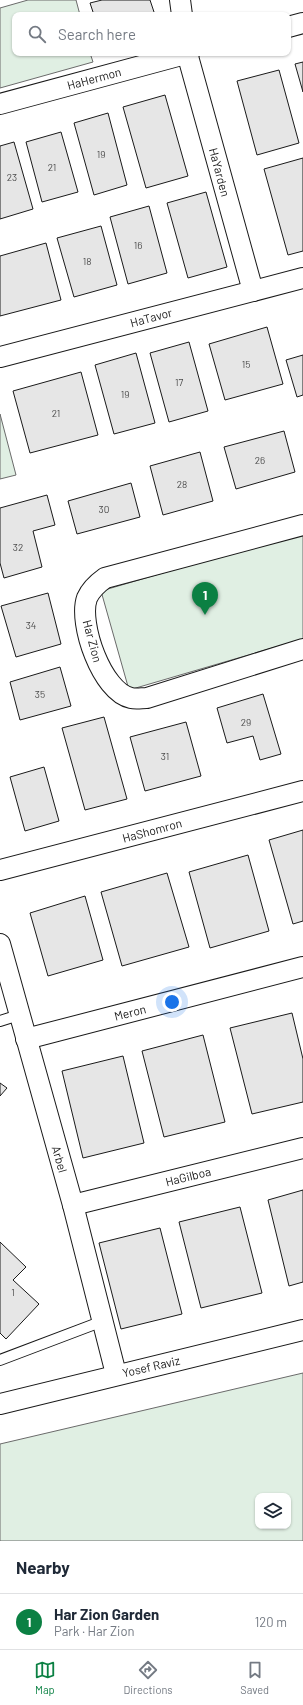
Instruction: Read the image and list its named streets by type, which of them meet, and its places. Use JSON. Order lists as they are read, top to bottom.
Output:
{
  "streets": {
    "street": [
      "HaHermon",
      "HaYarden",
      "HaTavor",
      "Har Zion",
      "HaShomron",
      "Meron",
      "Arbel",
      "HaGilboa",
      "Yosef Raviz"
    ]
  },
  "crossings": [
    ["HaYarden", "HaTavor"],
    ["Meron", "Arbel"],
    ["Arbel", "HaGilboa"],
    ["Arbel", "Yosef Raviz"]
  ],
  "house_numbers": [
    "19",
    "21",
    "23",
    "16",
    "18",
    "15",
    "17",
    "19",
    "21",
    "26",
    "28",
    "30",
    "32",
    "34",
    "35",
    "29",
    "31",
    "1"
  ],
  "page": {
    "search": "Search here",
    "pins": "1",
    "heading": "Nearby",
    "list": [
      {
        "mark": "1",
        "name": "Har Zion Garden",
        "note": "Park · Har Zion",
        "value": "120 m"
      }
    ],
    "nav": ["Map", "Directions", "Saved"]
  }
}
